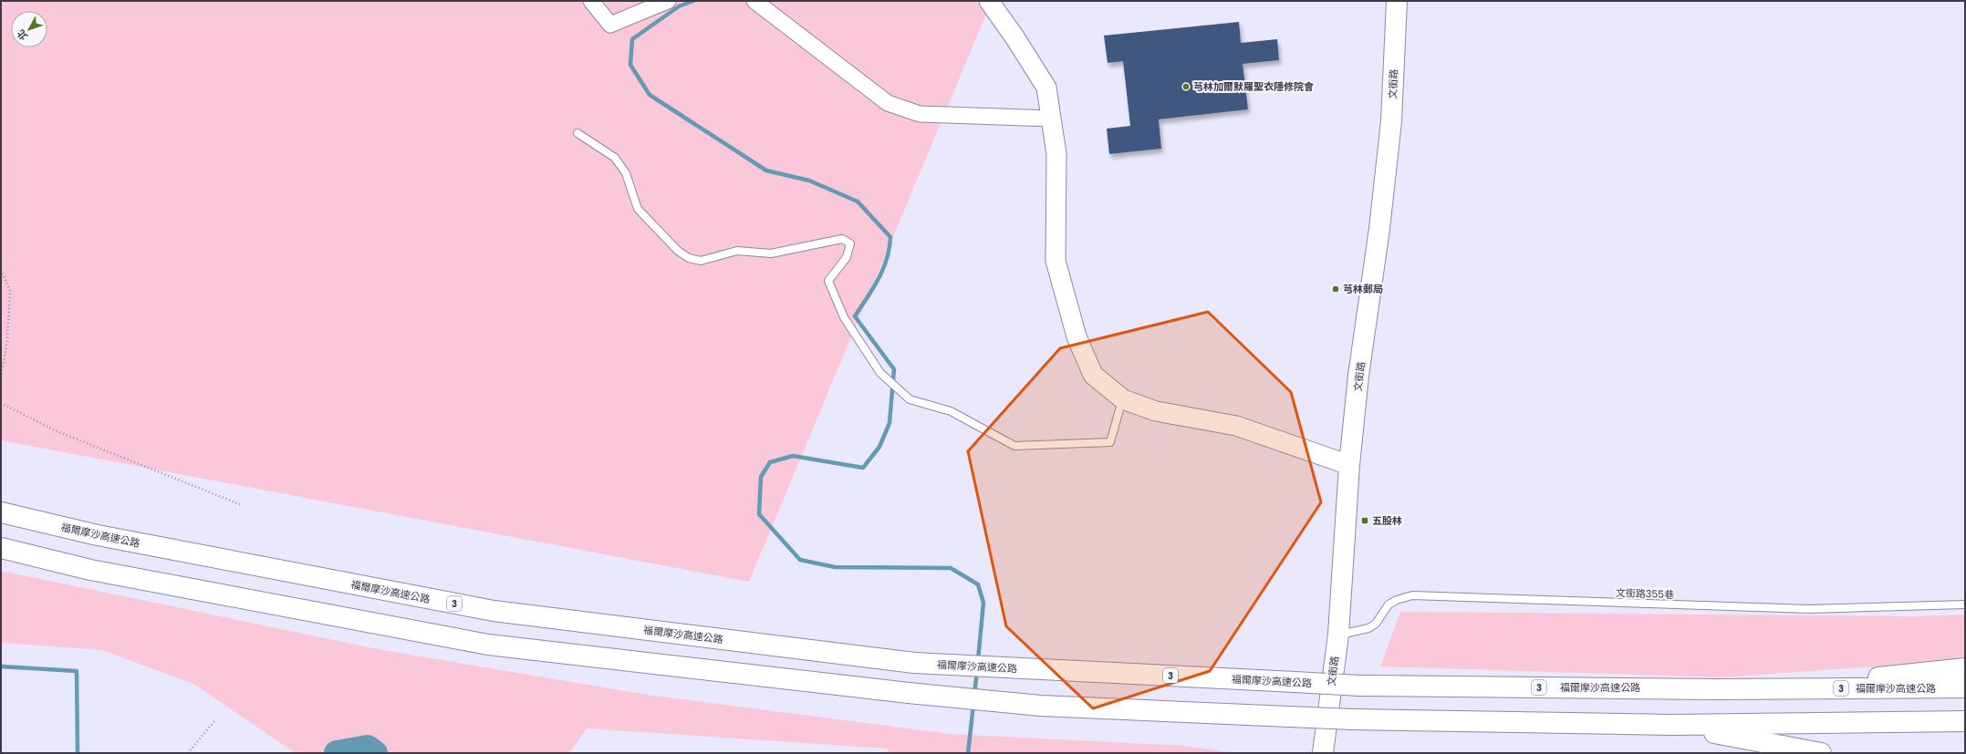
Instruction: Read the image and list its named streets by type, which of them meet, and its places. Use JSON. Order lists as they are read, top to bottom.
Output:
{
  "streets": {
    "main road": ["文銜路", "福爾摩沙高速公路", "3"],
    "lane": ["文銜路355巷"]
  },
  "crossings": [
    ["文銜路", "文銜路355巷"]
  ],
  "places": {
    "other": ["芎林加爾默羅聖衣隱修院會", "芎林郵局"],
    "transit": ["五股林"]
  },
  "north": "bottom left"
}
